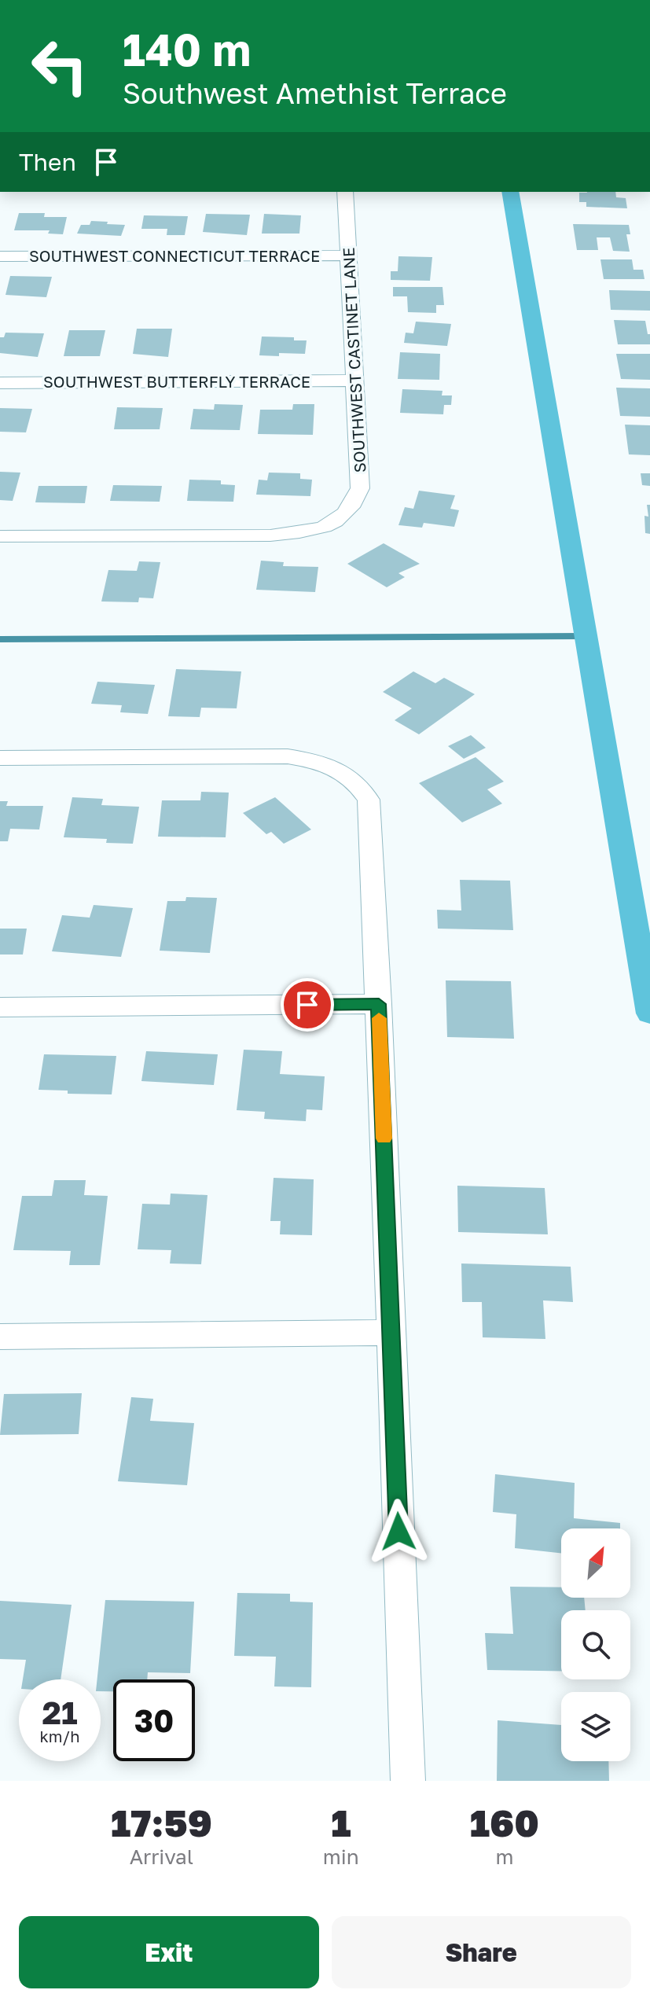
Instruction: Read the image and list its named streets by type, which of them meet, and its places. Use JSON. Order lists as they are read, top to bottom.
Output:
{
  "streets": {
    "street": ["SOUTHWEST CONNECTICUT TERRACE", "SOUTHWEST CASTINET LANE", "SOUTHWEST BUTTERFLY TERRACE"]
  },
  "crossings": [
    ["SOUTHWEST CONNECTICUT TERRACE", "SOUTHWEST CASTINET LANE"],
    ["SOUTHWEST CASTINET LANE", "SOUTHWEST BUTTERFLY TERRACE"]
  ],
  "north": "top right",
  "page": {
    "turn": ["140 m", "Southwest Amethist Terrace"],
    "then": "Then",
    "speed": "21 km/h",
    "limit": "30",
    "eta": [
      "17:59",
      "Arrival",
      "1",
      "min",
      "160",
      "m"
    ],
    "buttons": ["Exit", "Share"]
  }
}
